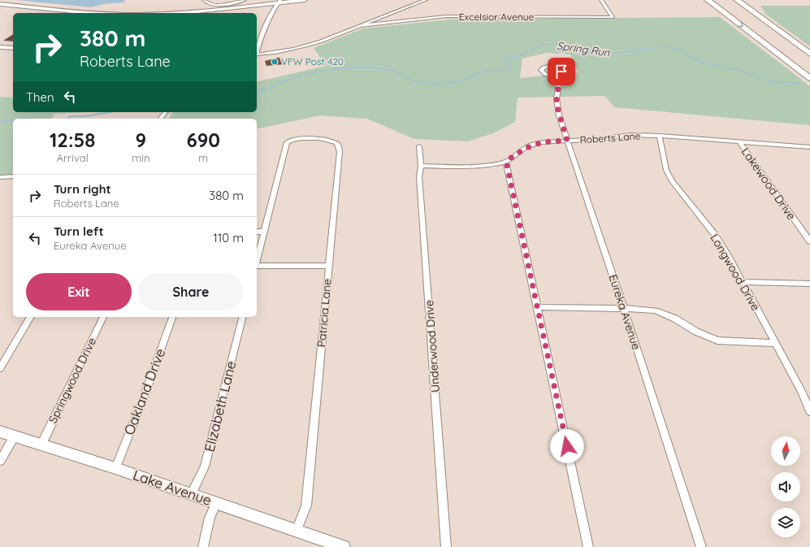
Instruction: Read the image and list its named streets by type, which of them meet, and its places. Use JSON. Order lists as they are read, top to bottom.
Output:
{
  "streets": {
    "main road": ["Lake Avenue"],
    "street": [
      "Excelsior Avenue",
      "Roberts Lane",
      "Lakewood Drive",
      "Longwood Drive",
      "Eureka Avenue",
      "Patricia Lane",
      "Underwood Drive",
      "Springwood Drive",
      "Oakland Drive",
      "Elizabeth Lane"
    ]
  },
  "crossings": [
    ["Roberts Lane", "Lakewood Drive"],
    ["Roberts Lane", "Longwood Drive"],
    ["Roberts Lane", "Eureka Avenue"],
    ["Roberts Lane", "Underwood Drive"],
    ["Patricia Lane", "Lake Avenue"],
    ["Springwood Drive", "Lake Avenue"],
    ["Oakland Drive", "Lake Avenue"],
    ["Elizabeth Lane", "Lake Avenue"]
  ],
  "water": ["Spring Run"],
  "places": ["VFW Post 420"],
  "north": "top",
  "page": {
    "turn": ["380 m", "Roberts Lane"],
    "then": "Then",
    "eta": [
      "12:58",
      "Arrival",
      "9",
      "min",
      "690",
      "m"
    ],
    "list": [
      {
        "name": "Turn right",
        "note": "Roberts Lane",
        "value": "380 m"
      },
      {
        "name": "Turn left",
        "note": "Eureka Avenue",
        "value": "110 m"
      }
    ],
    "buttons": ["Exit", "Share"]
  }
}
